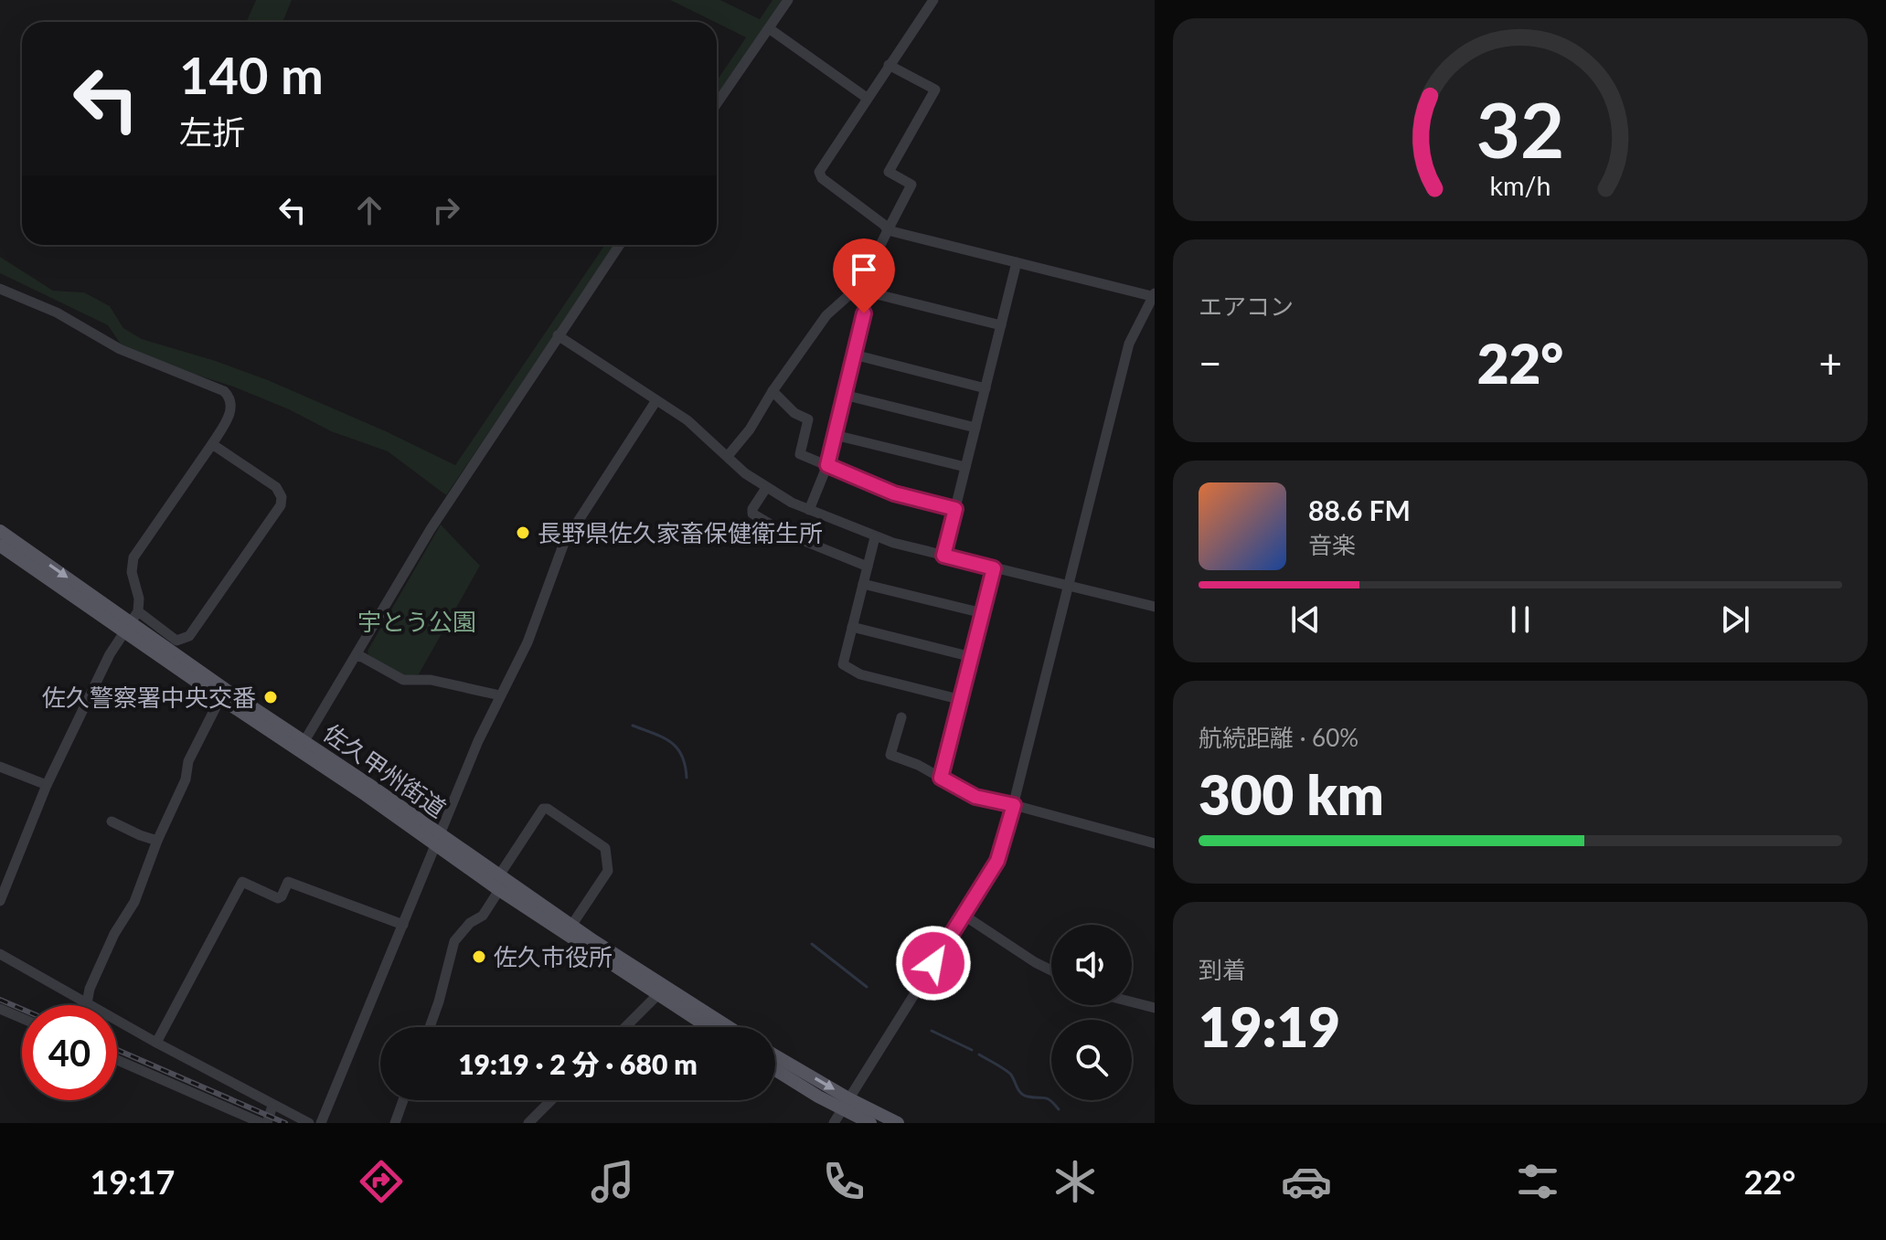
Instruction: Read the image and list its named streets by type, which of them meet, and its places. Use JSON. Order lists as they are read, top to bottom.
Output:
{
  "streets": {
    "main road": ["佐久甲州街道"]
  },
  "parks": ["宇とう公園"],
  "places": ["長野県佐久家畜保健衛生所", "佐久警察署中央交番", "佐久市役所"],
  "page": {
    "turn": ["140 m", "左折"],
    "tile": [
      "エアコン",
      ["航続距離 · 60%", "300 km"],
      ["到着", "19:19"]
    ],
    "heat": ["−", "22°", "+"],
    "song": ["88.6 FM", "音楽"],
    "limit": "40",
    "trip": "19:19 · 2 分 · 680 m",
    "tabs": ["19:17", "22°"],
    "gauge": ["32", "km/h"]
  }
}
